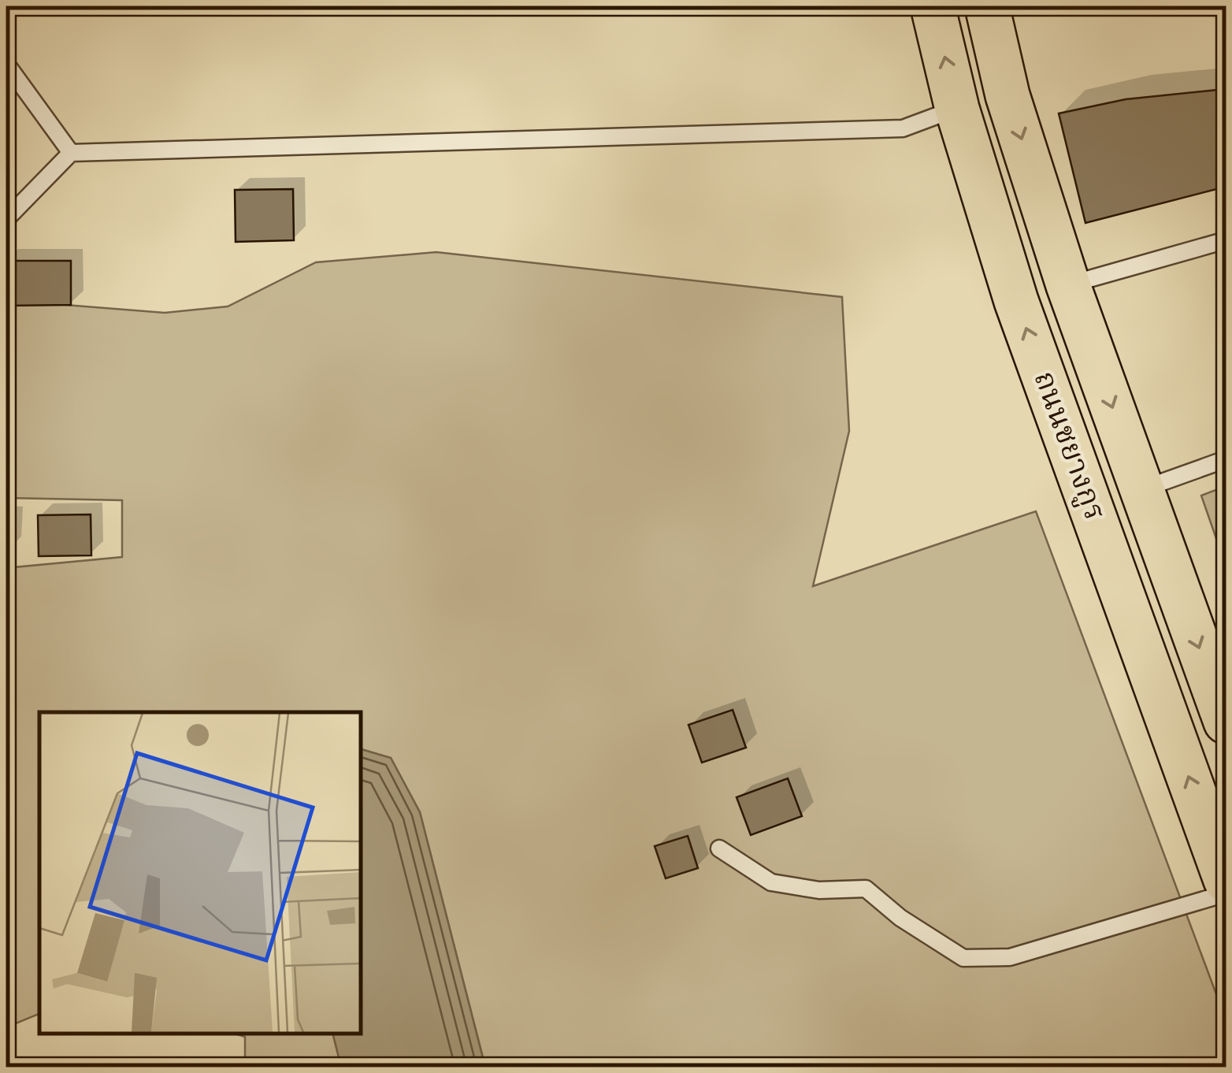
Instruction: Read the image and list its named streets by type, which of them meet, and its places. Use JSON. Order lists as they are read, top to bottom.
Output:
{
  "streets": {
    "highway": ["ถนนชยางกูร"]
  }
}
